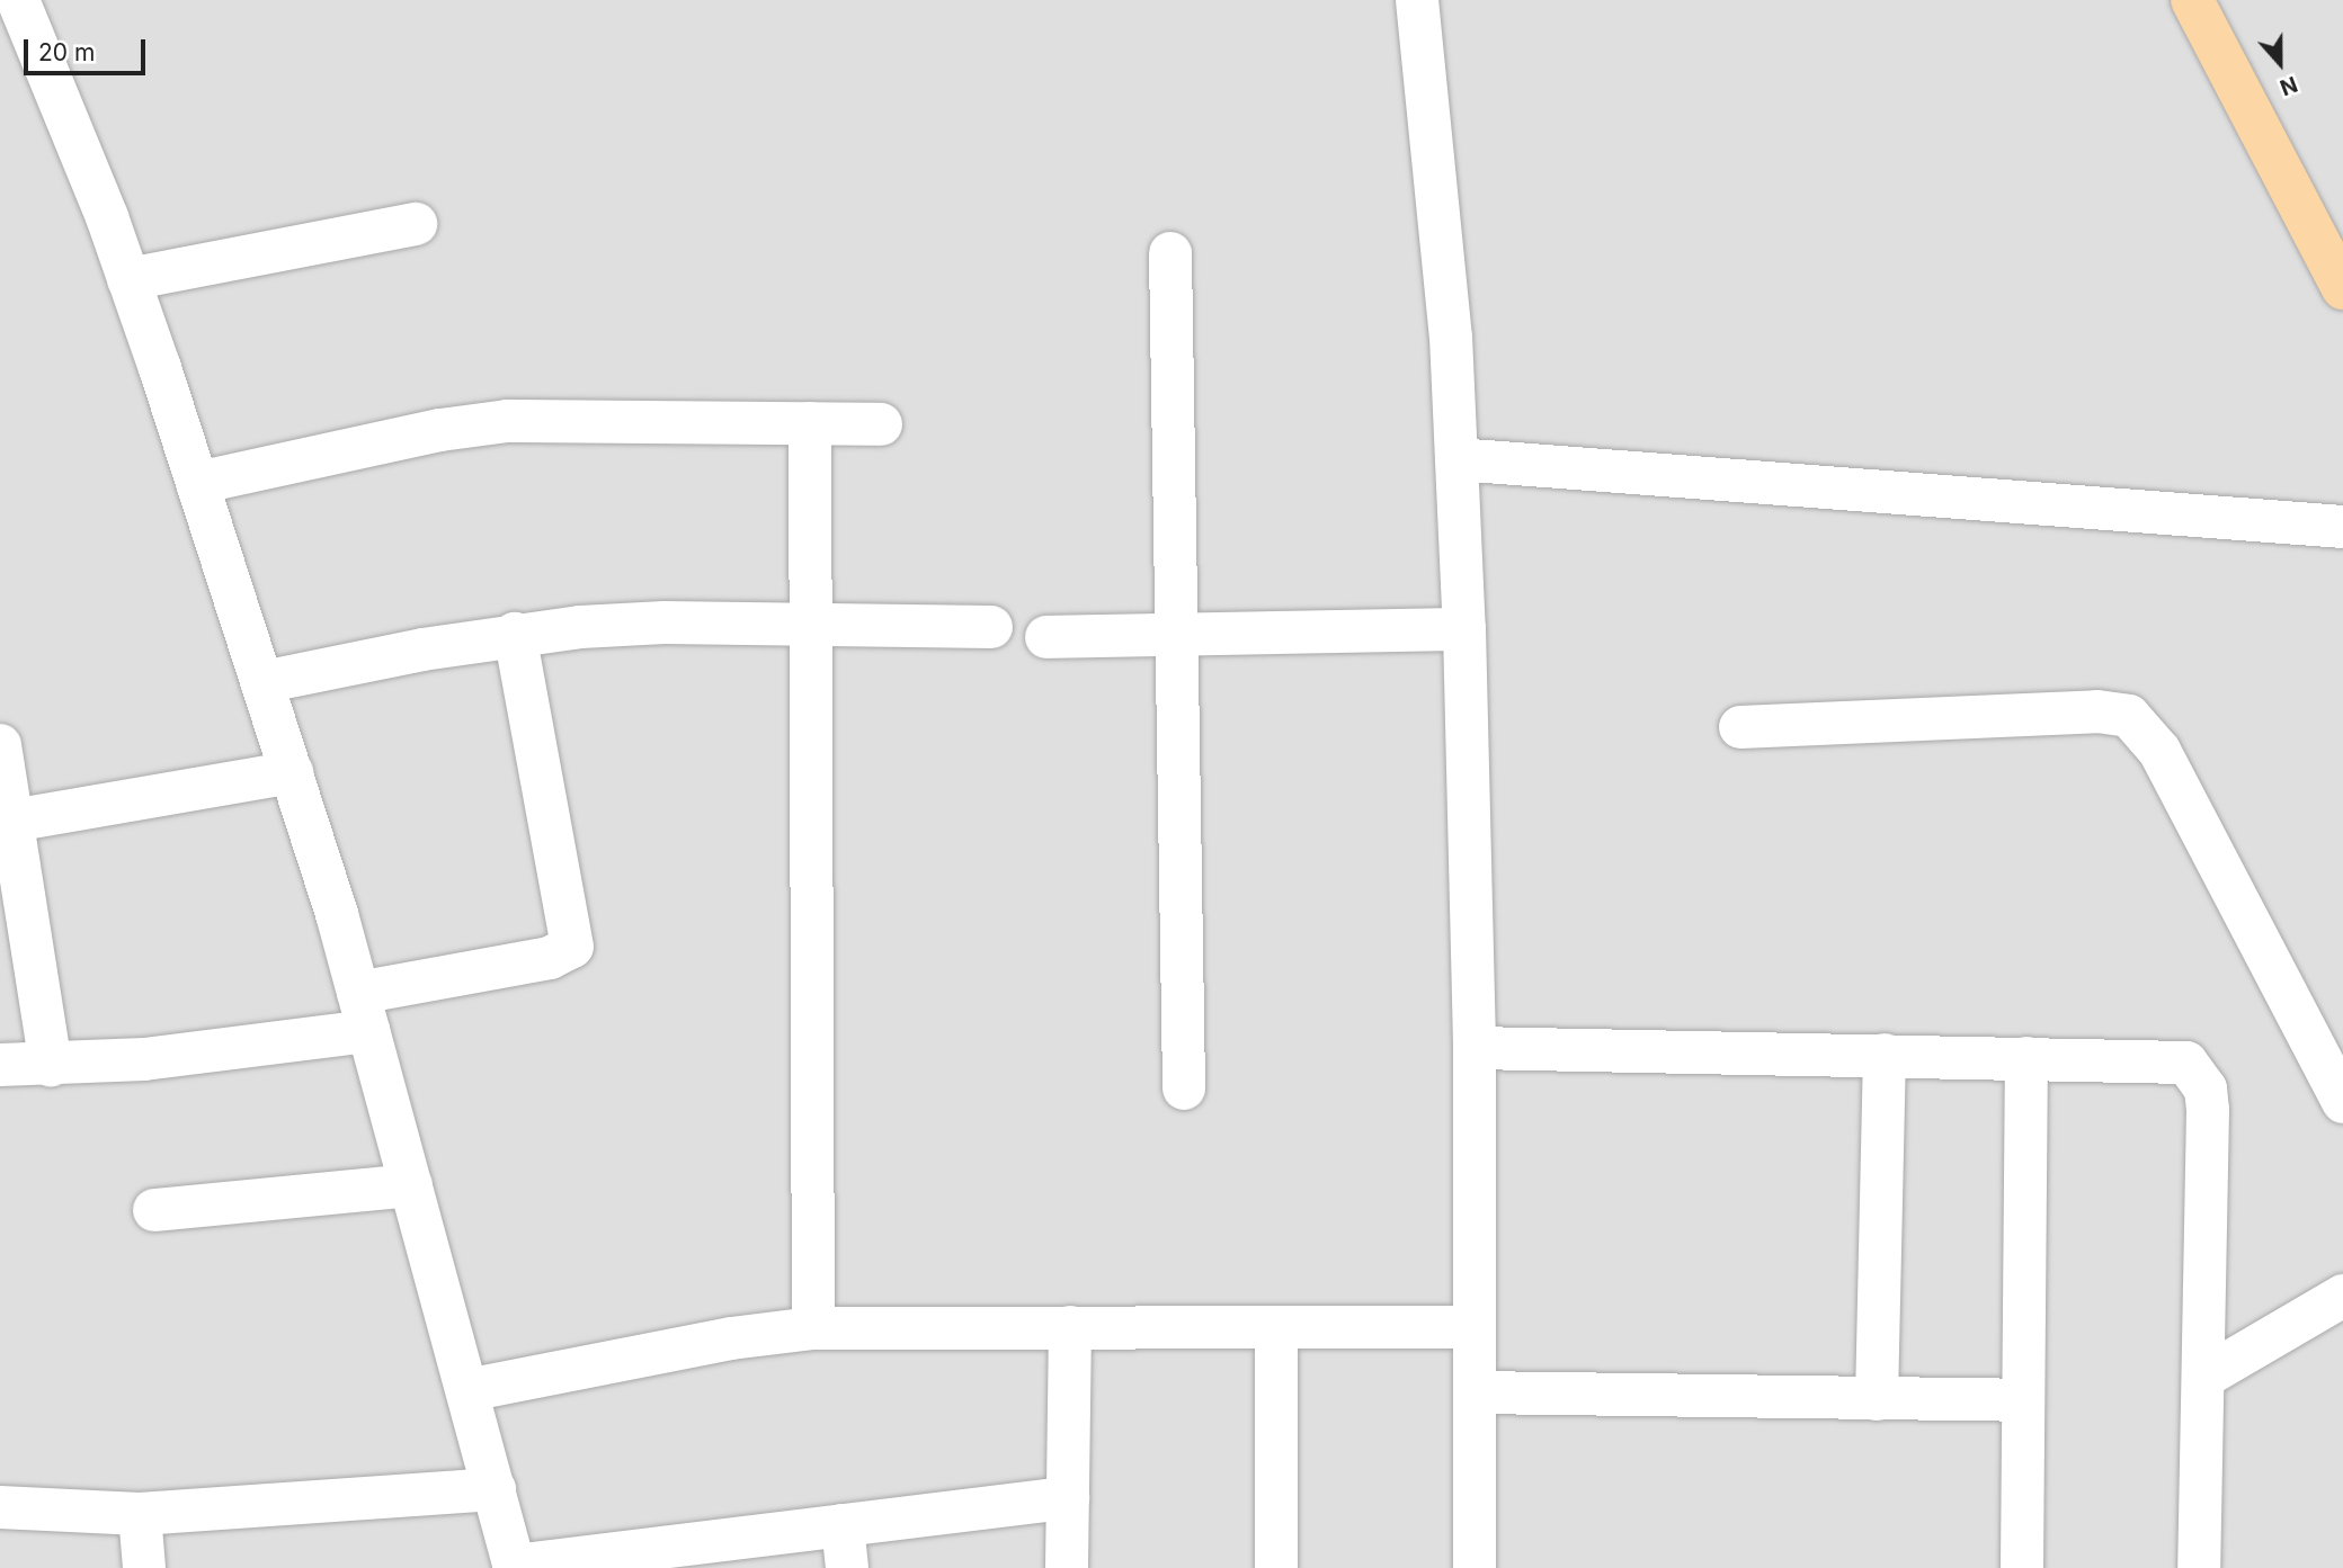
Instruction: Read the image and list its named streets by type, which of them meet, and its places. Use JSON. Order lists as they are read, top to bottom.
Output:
{
  "scale_bar": "20 m",
  "north": "bottom"
}
